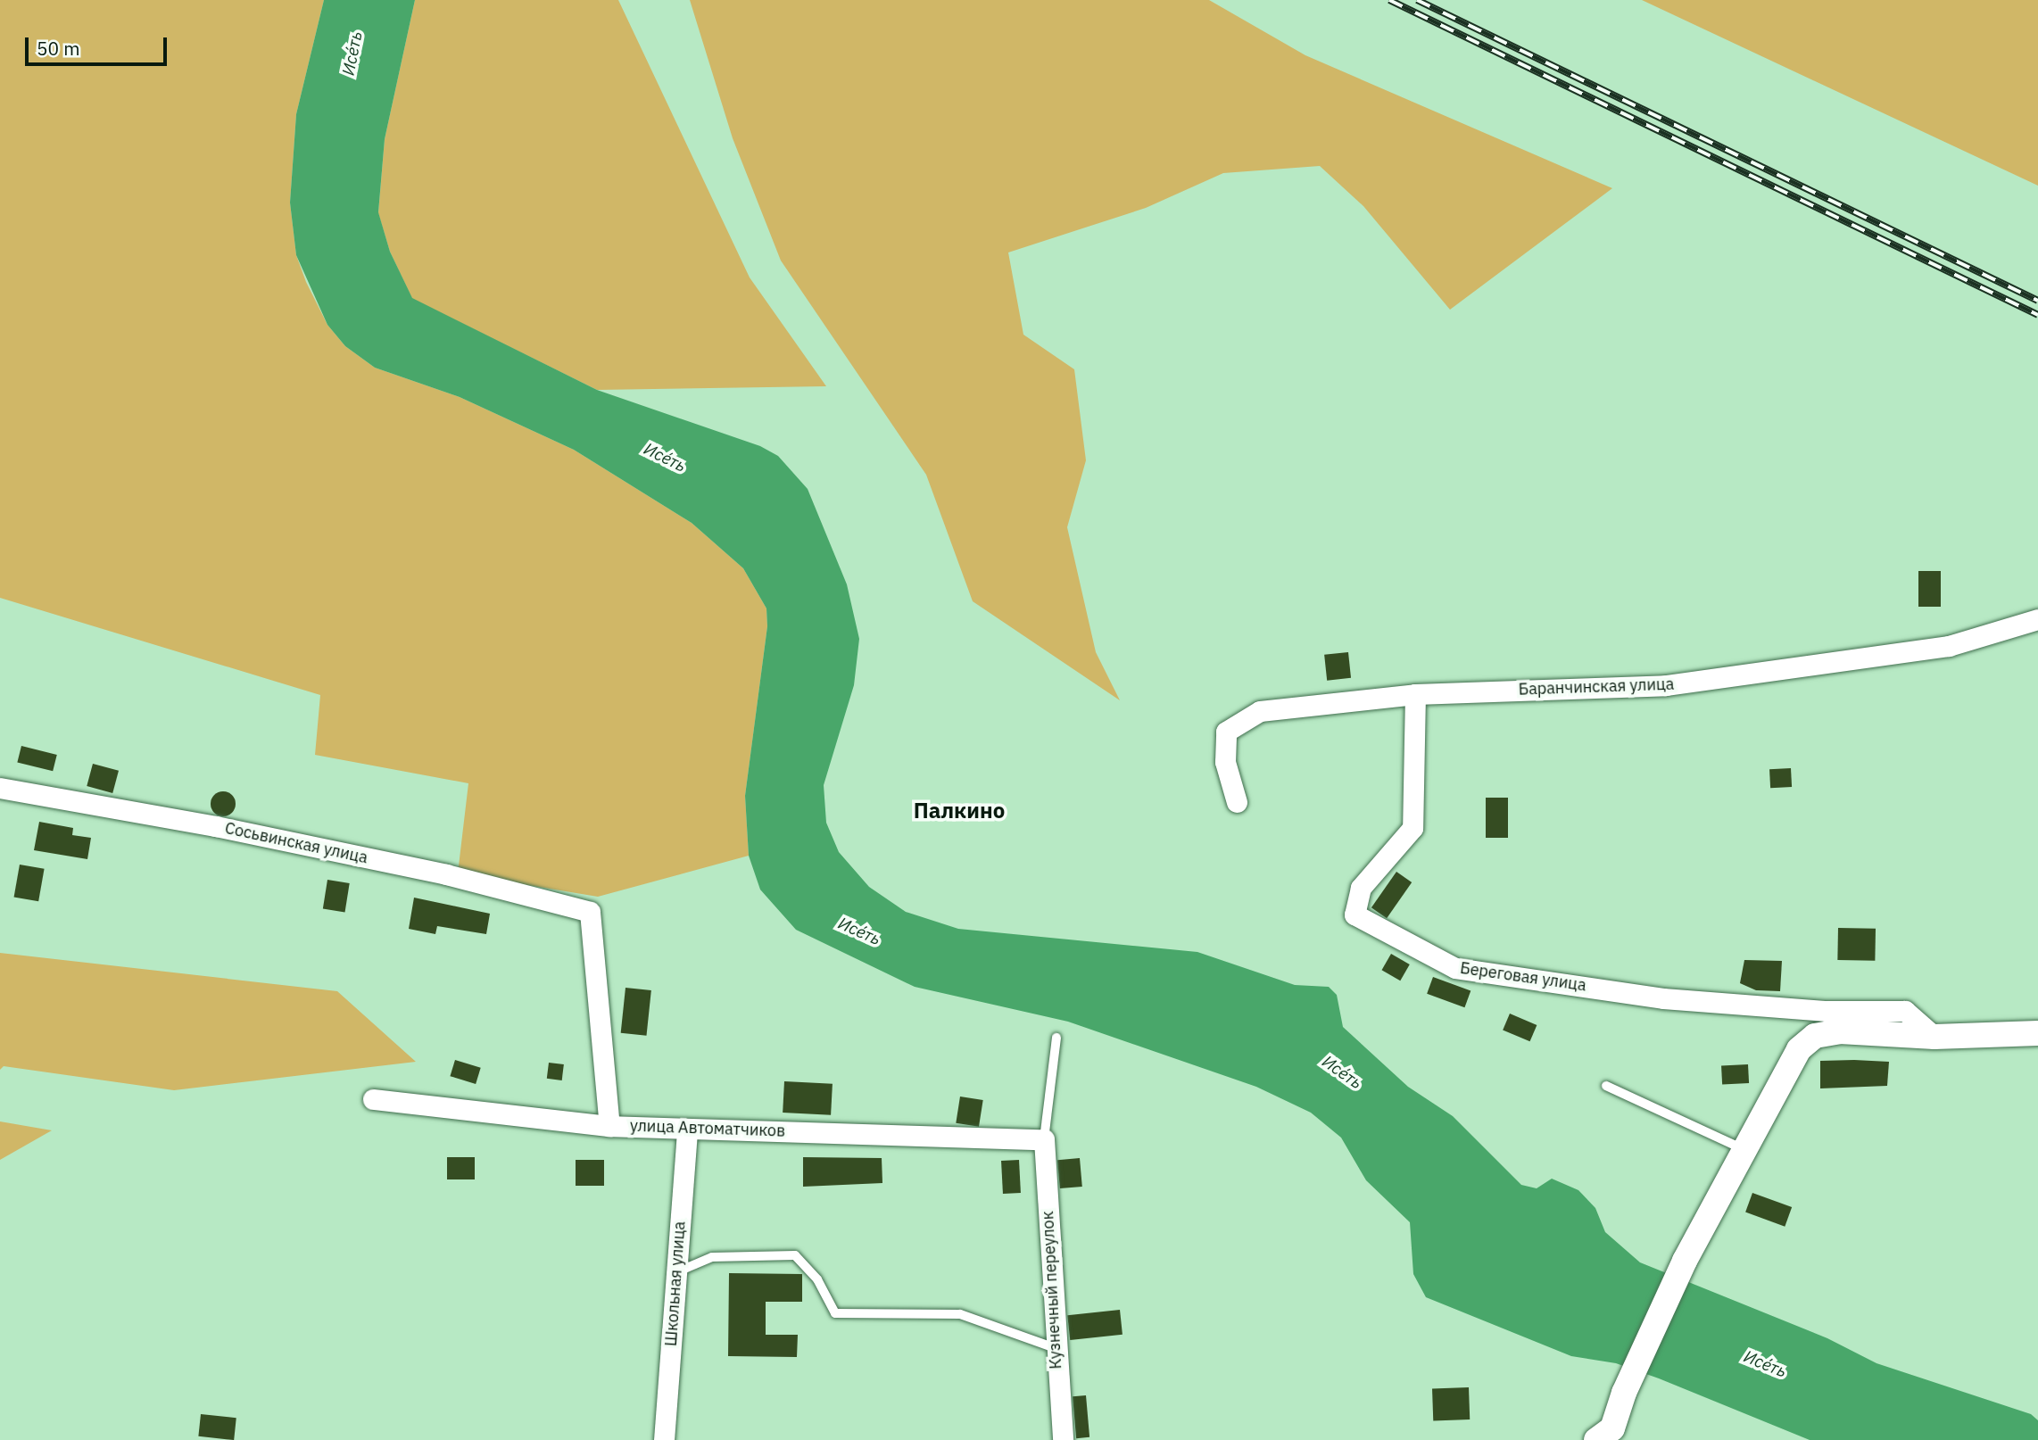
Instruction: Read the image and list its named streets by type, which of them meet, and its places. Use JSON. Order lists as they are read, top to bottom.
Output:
{
  "streets": {
    "street": [
      "Баранчинская улица",
      "Сосьвинская улица",
      "Береговая улица",
      "улица Автоматчиков",
      "Школьная улица",
      "Кузнечный переулок"
    ]
  },
  "crossings": [
    ["Баранчинская улица", "Береговая улица"],
    ["Сосьвинская улица", "улица Автоматчиков"],
    ["улица Автоматчиков", "Школьная улица"],
    ["улица Автоматчиков", "Кузнечный переулок"]
  ],
  "districts": ["Палкино"],
  "water": ["Исе́ть"],
  "scale_bar": "50 m"
}
